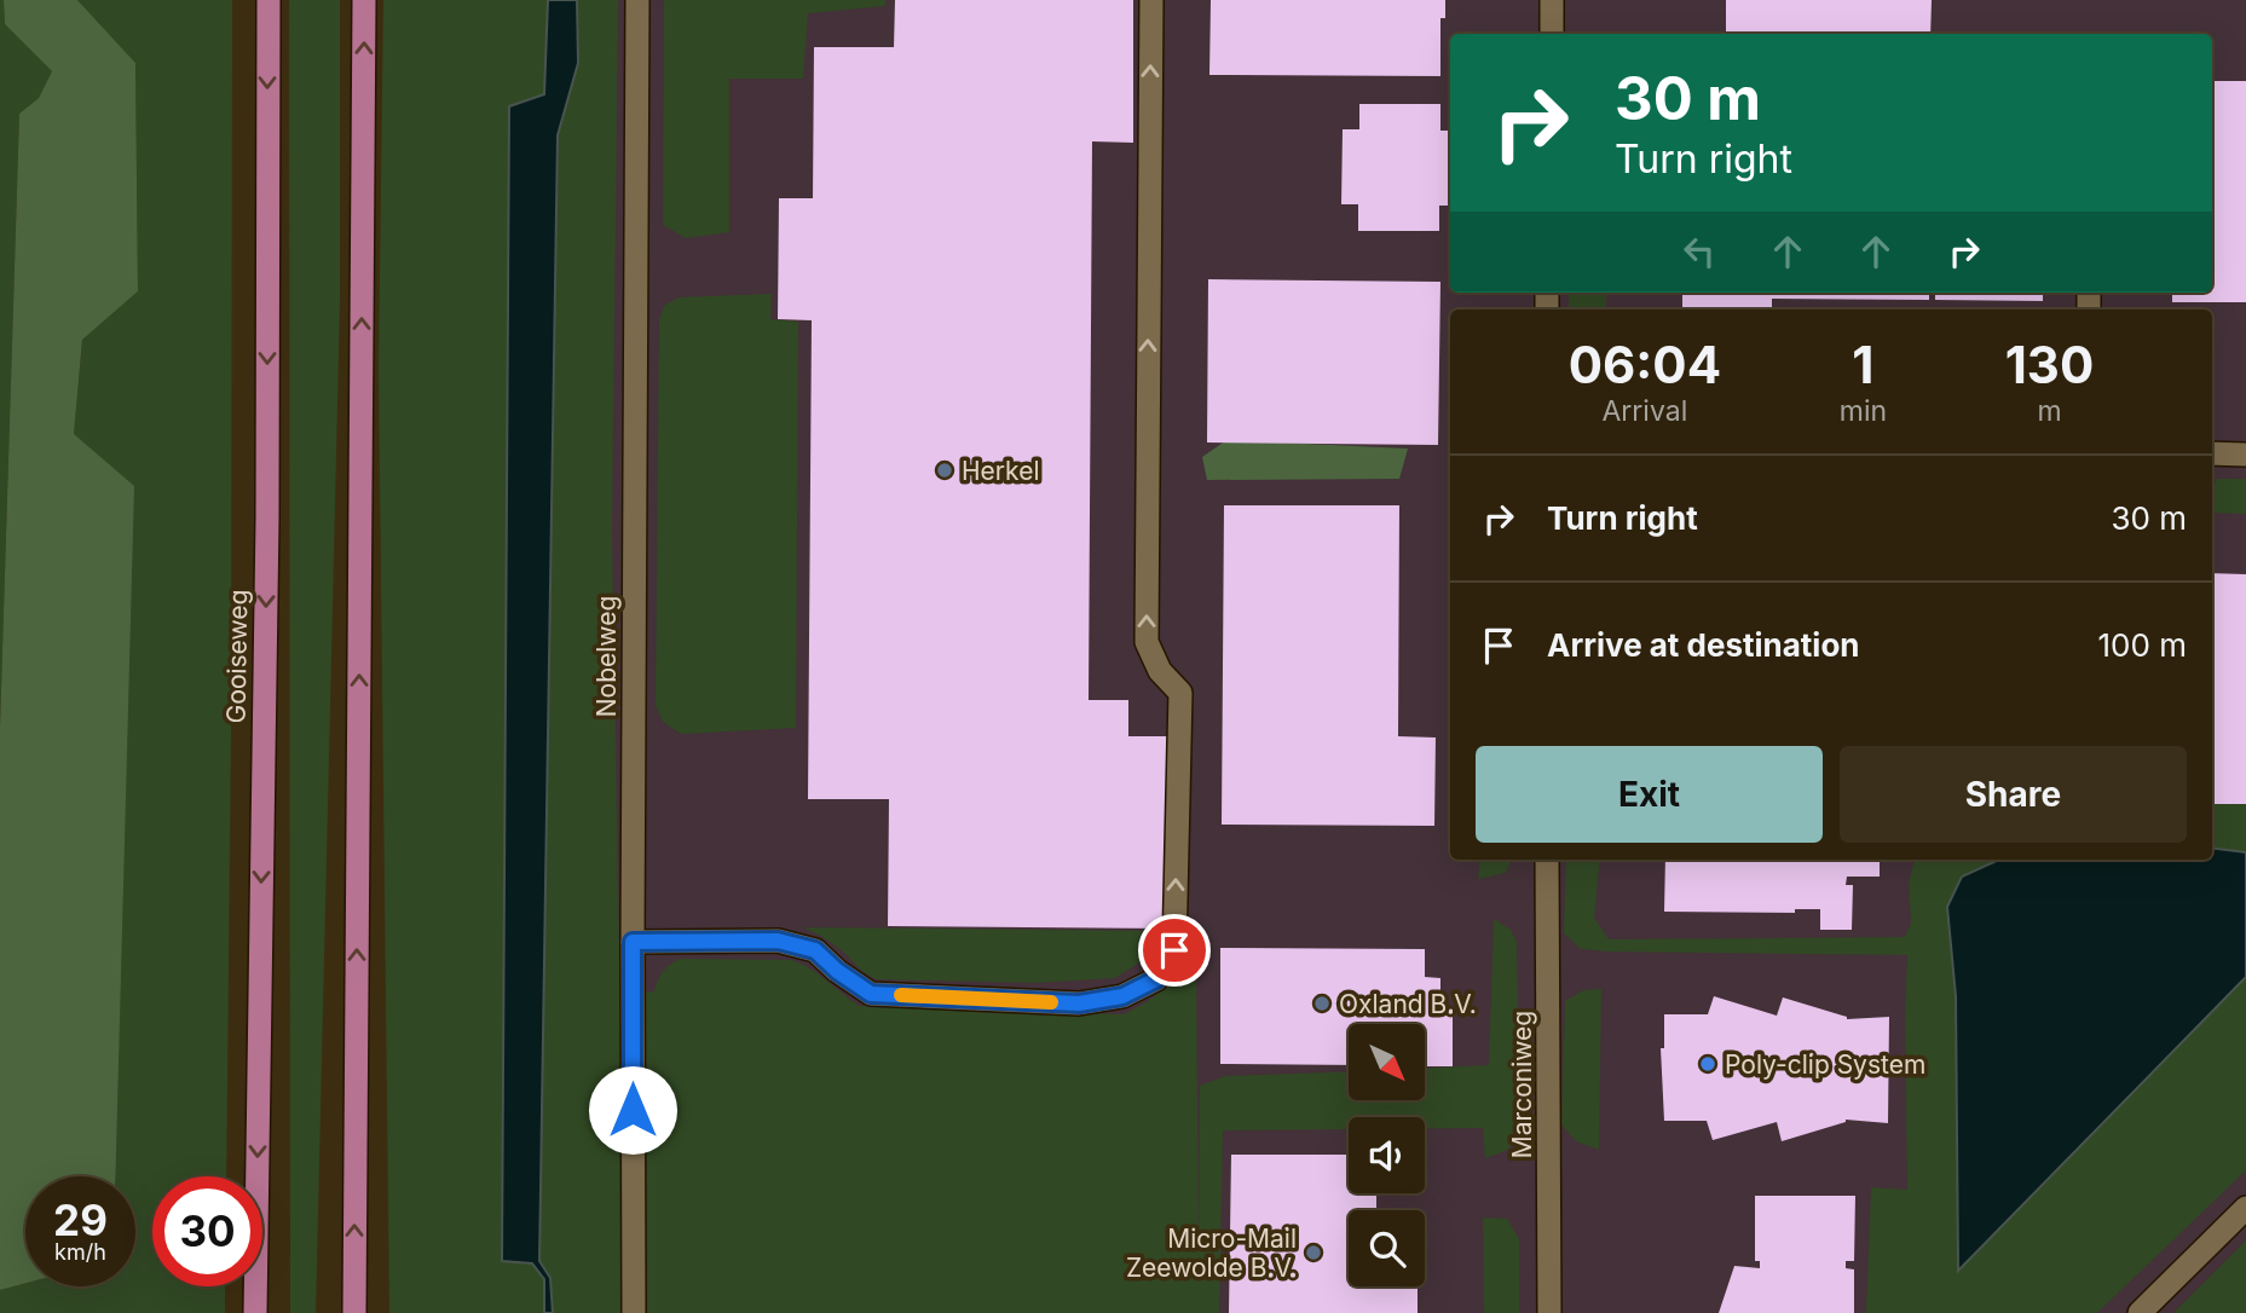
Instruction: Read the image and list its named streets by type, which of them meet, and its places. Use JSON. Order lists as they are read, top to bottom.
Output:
{
  "streets": {
    "highway": ["Gooiseweg"],
    "street": ["Nobelweg", "Marconiweg"]
  },
  "places": [
    "Herkel",
    "Oxland B.V.",
    "Poly-clip System",
    "Micro-Mail Zeewolde B.V."
  ],
  "north": "bottom right",
  "page": {
    "turn": ["30 m", "Turn right"],
    "eta": [
      "06:04",
      "Arrival",
      "1",
      "min",
      "130",
      "m"
    ],
    "list": [
      {
        "name": "Turn right",
        "value": "30 m"
      },
      {
        "name": "Arrive at destination",
        "value": "100 m"
      }
    ],
    "buttons": ["Exit", "Share"],
    "speed": "29 km/h",
    "limit": "30"
  }
}
